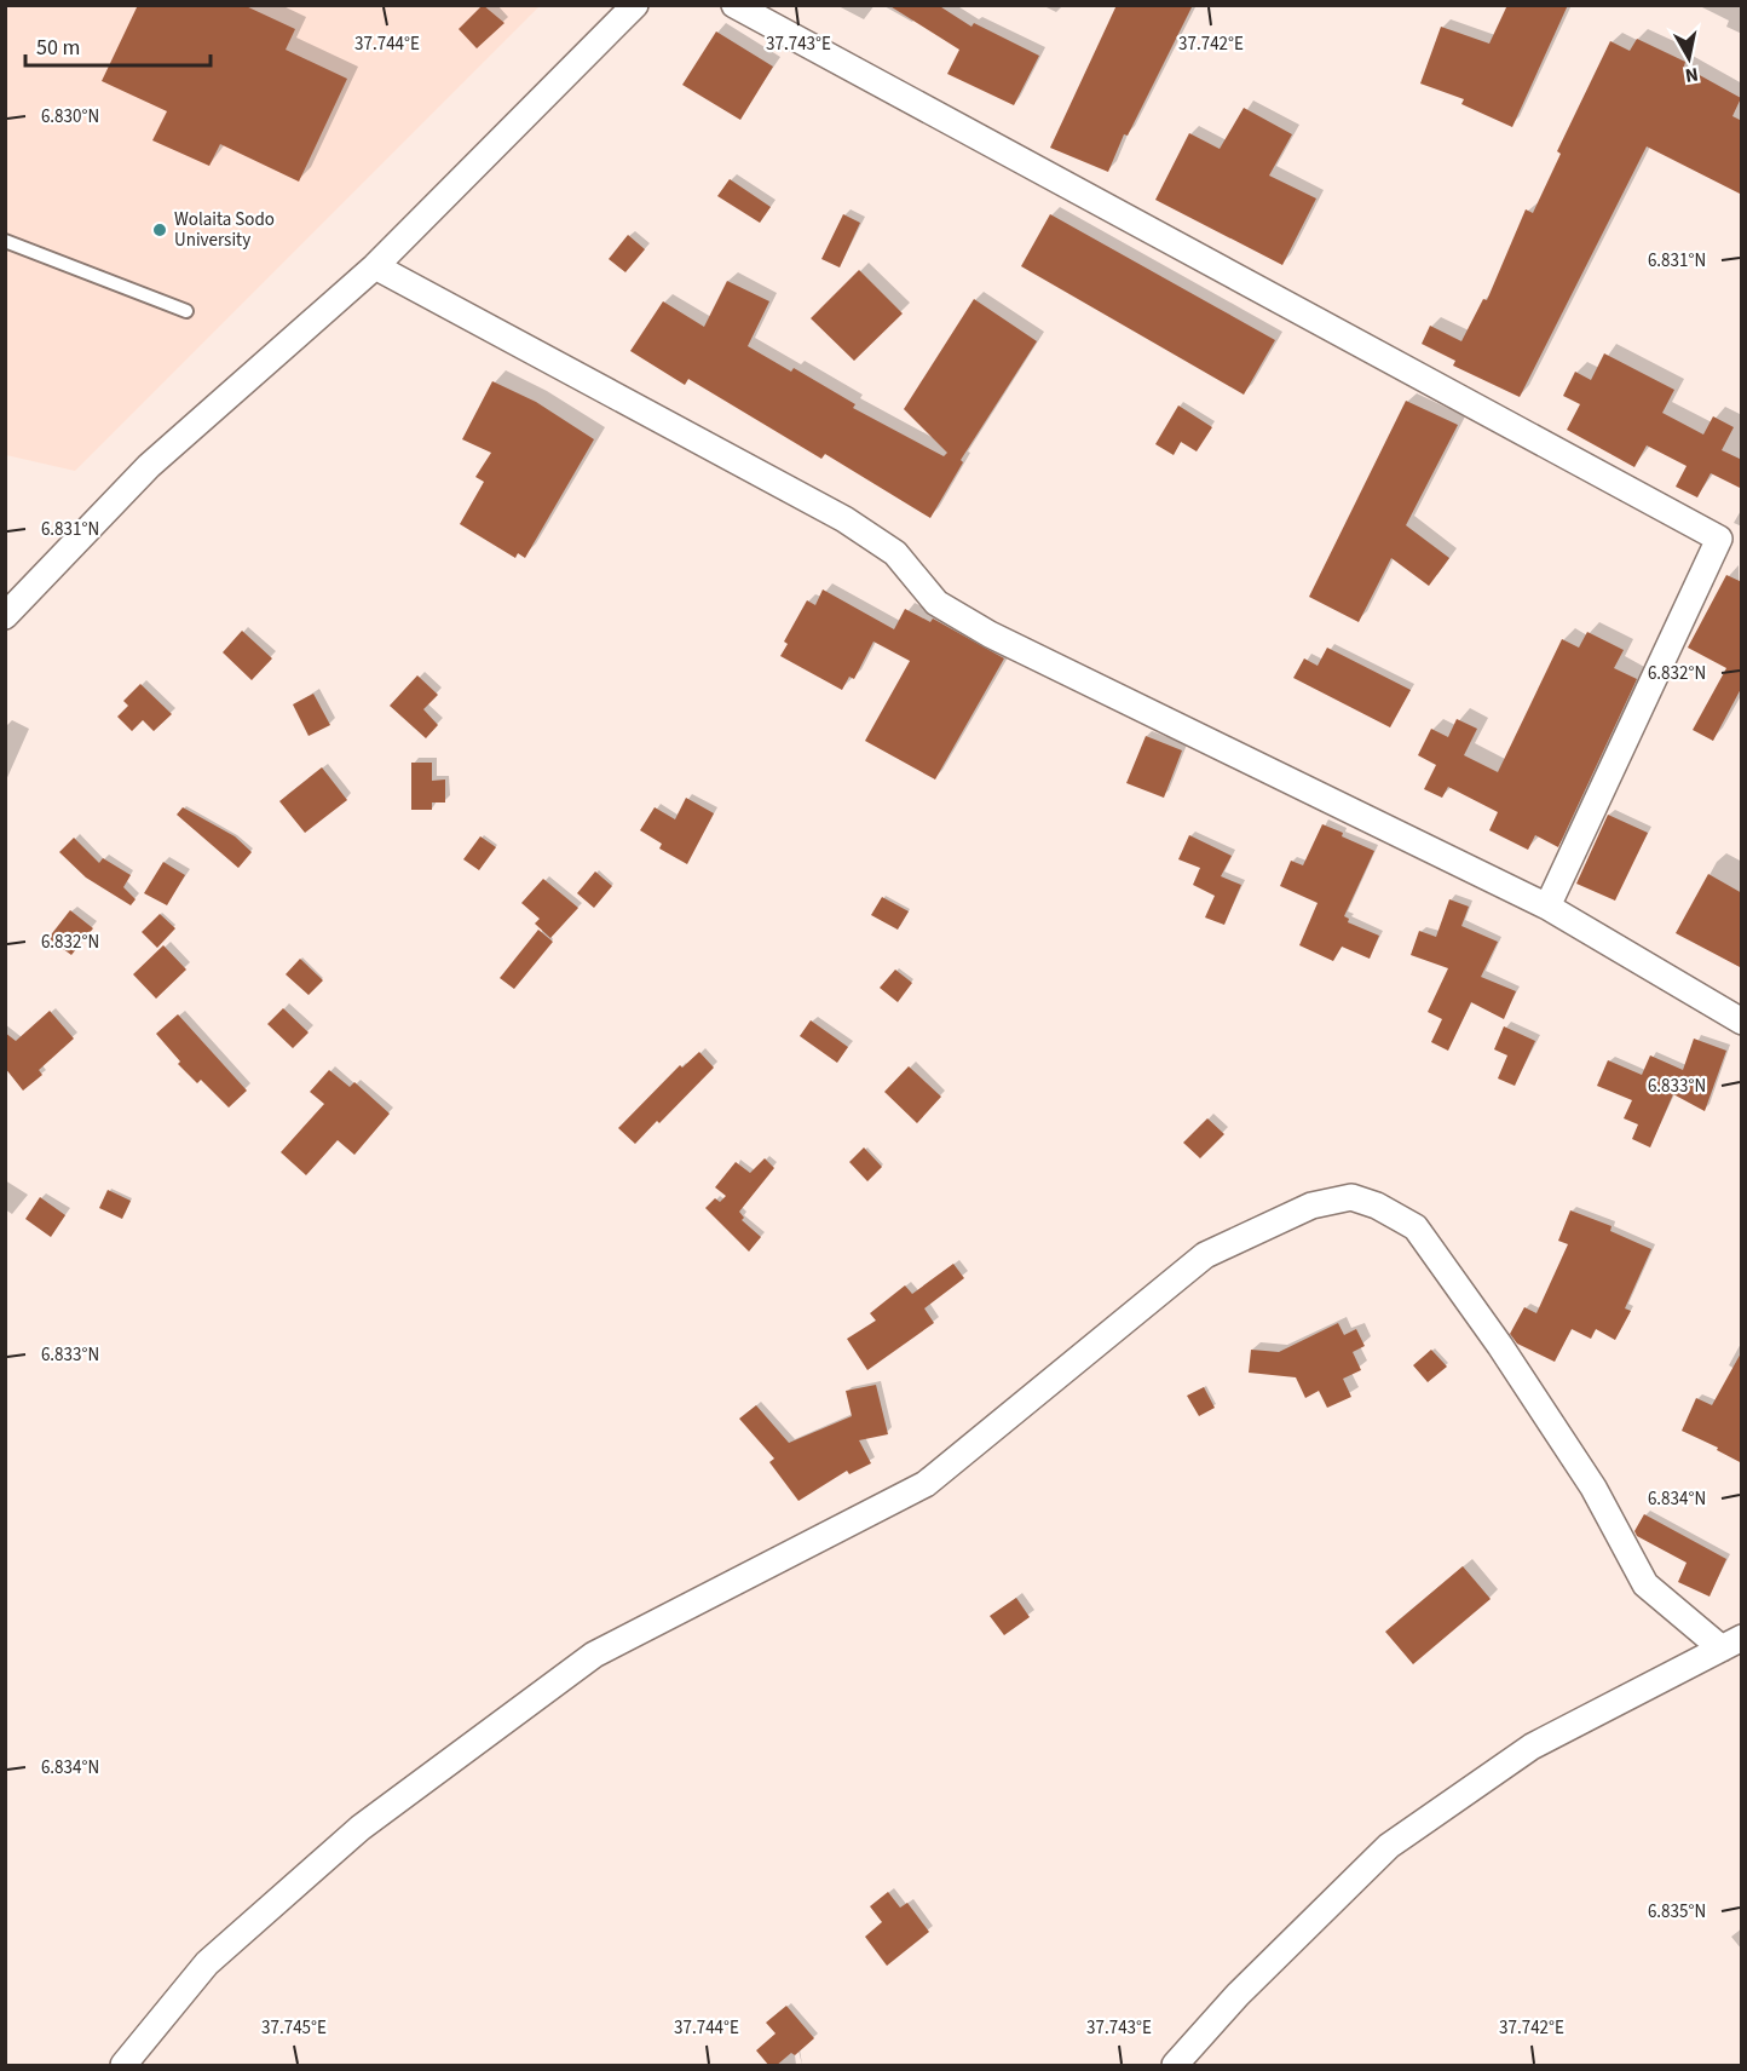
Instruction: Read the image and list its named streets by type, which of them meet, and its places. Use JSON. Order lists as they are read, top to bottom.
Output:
{
  "places": ["Wolaita Sodo University"],
  "scale_bar": "50 m",
  "north": "bottom",
  "coordinates": [
    "37.744°E",
    "37.743°E",
    "37.742°E",
    "6.830°N",
    "6.831°N",
    "6.832°N",
    "6.833°N",
    "6.834°N",
    "6.835°N",
    "37.745°E"
  ]
}
